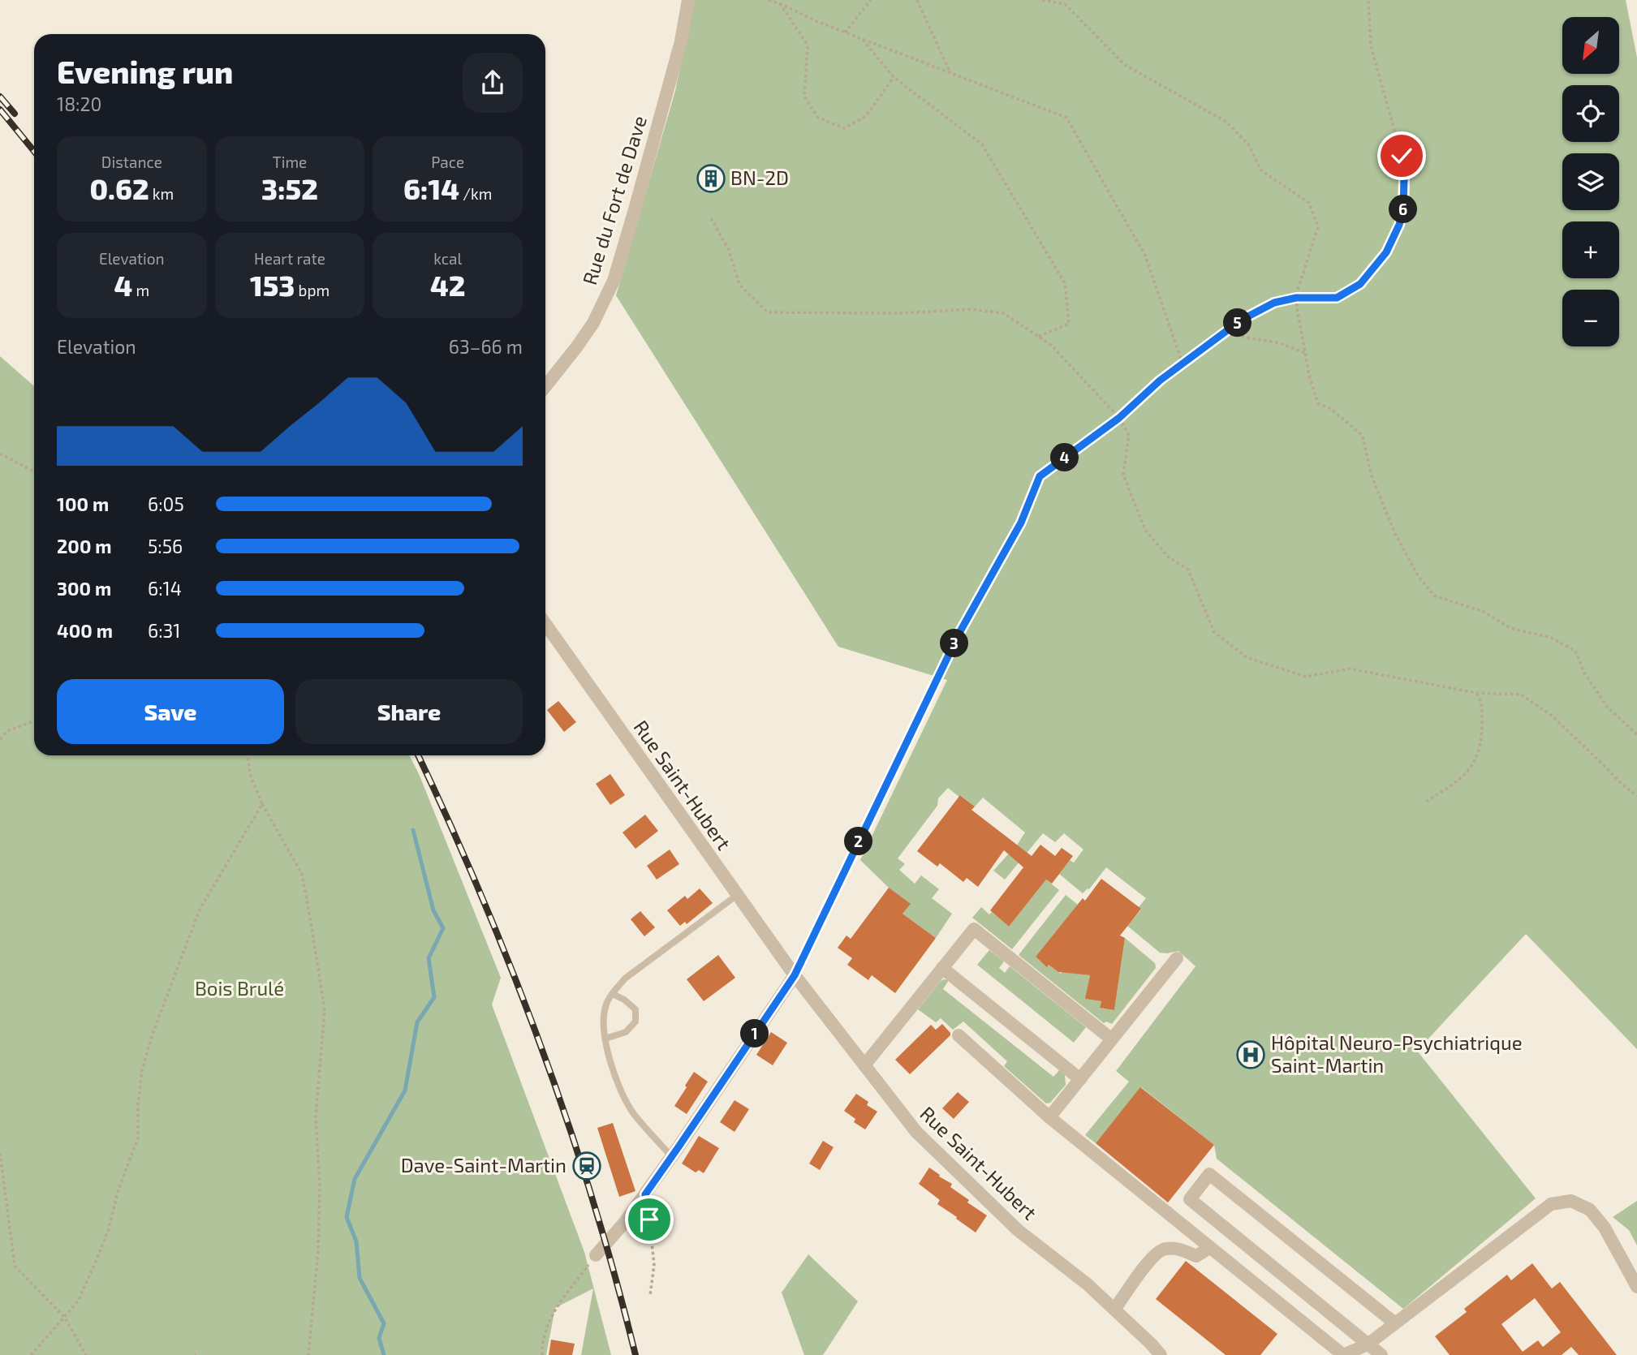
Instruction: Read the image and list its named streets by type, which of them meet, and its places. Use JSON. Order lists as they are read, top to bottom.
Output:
{
  "streets": {
    "street": ["Rue du Fort de Dave", "Rue Saint-Hubert"]
  },
  "parks": ["Bois Brulé"],
  "places": {
    "building": ["BN-2D"],
    "hospital": ["Hôpital Neuro-Psychiatrique Saint-Martin"],
    "station": ["Dave-Saint-Martin"]
  },
  "north": "bottom left",
  "page": {
    "map_buttons": ["+", "−"],
    "heading": ["Evening run", "18:20"],
    "stats": [
      ["Distance", "0.62 km"],
      ["Time", "3:52"],
      ["Pace", "6:14 /km"],
      ["Elevation", "4 m"],
      ["Heart rate", "153 bpm"],
      ["kcal", "42"]
    ],
    "pins": [
      "6",
      "5",
      "4",
      "3",
      "2",
      "1"
    ],
    "chart": ["Elevation", "63–66 m"],
    "list": [
      {
        "name": "100 m",
        "note": "6:05"
      },
      {
        "name": "200 m",
        "note": "5:56"
      },
      {
        "name": "300 m",
        "note": "6:14"
      },
      {
        "name": "400 m",
        "note": "6:31"
      }
    ],
    "buttons": ["Save", "Share"]
  }
}
